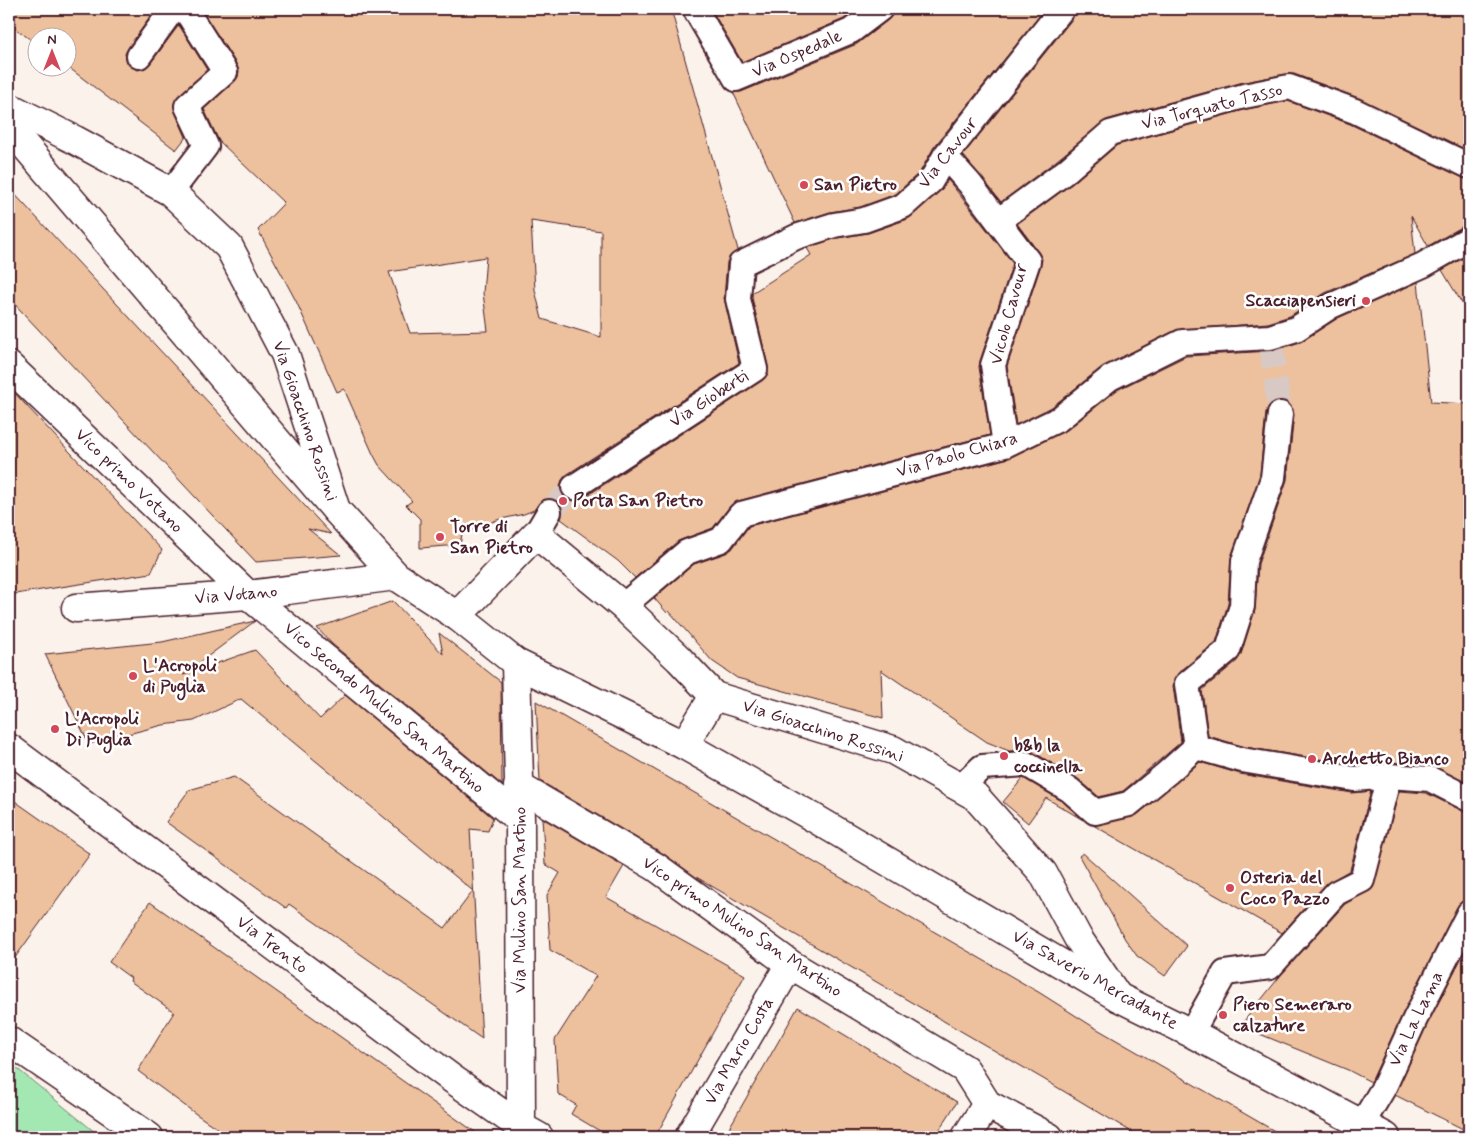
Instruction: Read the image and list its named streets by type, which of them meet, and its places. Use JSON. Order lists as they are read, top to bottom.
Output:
{
  "streets": {
    "street": [
      "Via Ospedale",
      "Via Torquato Tasso",
      "Via Cavour",
      "Vicolo Cavour",
      "Via Gioberti",
      "Via Gioacchino Rossini",
      "Via Paolo Chiara",
      "Vico primo Votano",
      "Via Votano",
      "Vico secondo Mulino San Martino",
      "Via Mulino San Martino",
      "Vico primo Mulino San Martino",
      "Via Trento",
      "Via Saverio Mercadante",
      "Via La Lama",
      "Via Mario Costa"
    ]
  },
  "crossings": [
    ["Via Torquato Tasso", "Vicolo Cavour"],
    ["Via Cavour", "Via Gioberti"],
    ["Vicolo Cavour", "Via Paolo Chiara"],
    ["Via Gioacchino Rossini", "Via Votano"],
    ["Via Gioacchino Rossini", "Via Mulino San Martino"],
    ["Via Gioacchino Rossini", "Via Saverio Mercadante"],
    ["Vico primo Votano", "Via Votano"],
    ["Vico primo Votano", "Vico secondo Mulino San Martino"],
    ["Via Votano", "Vico secondo Mulino San Martino"],
    ["Vico secondo Mulino San Martino", "Via Mulino San Martino"],
    ["Via Mulino San Martino", "Vico primo Mulino San Martino"],
    ["Via Mulino San Martino", "Via Trento"],
    ["Vico primo Mulino San Martino", "Via Mario Costa"],
    ["Via Saverio Mercadante", "Via La Lama"]
  ],
  "places": [
    "San Pietro",
    "Scacciapensieri",
    "Porta San Pietro",
    "Torre di San Pietro",
    "L'Acropoli di Puglia",
    "L'Acropoli Di Puglia",
    "b&b la coccinella",
    "Archetto Bianco",
    "Osteria del Coco Pazzo",
    "Piero Semeraro calzature"
  ],
  "north": "top"
}
